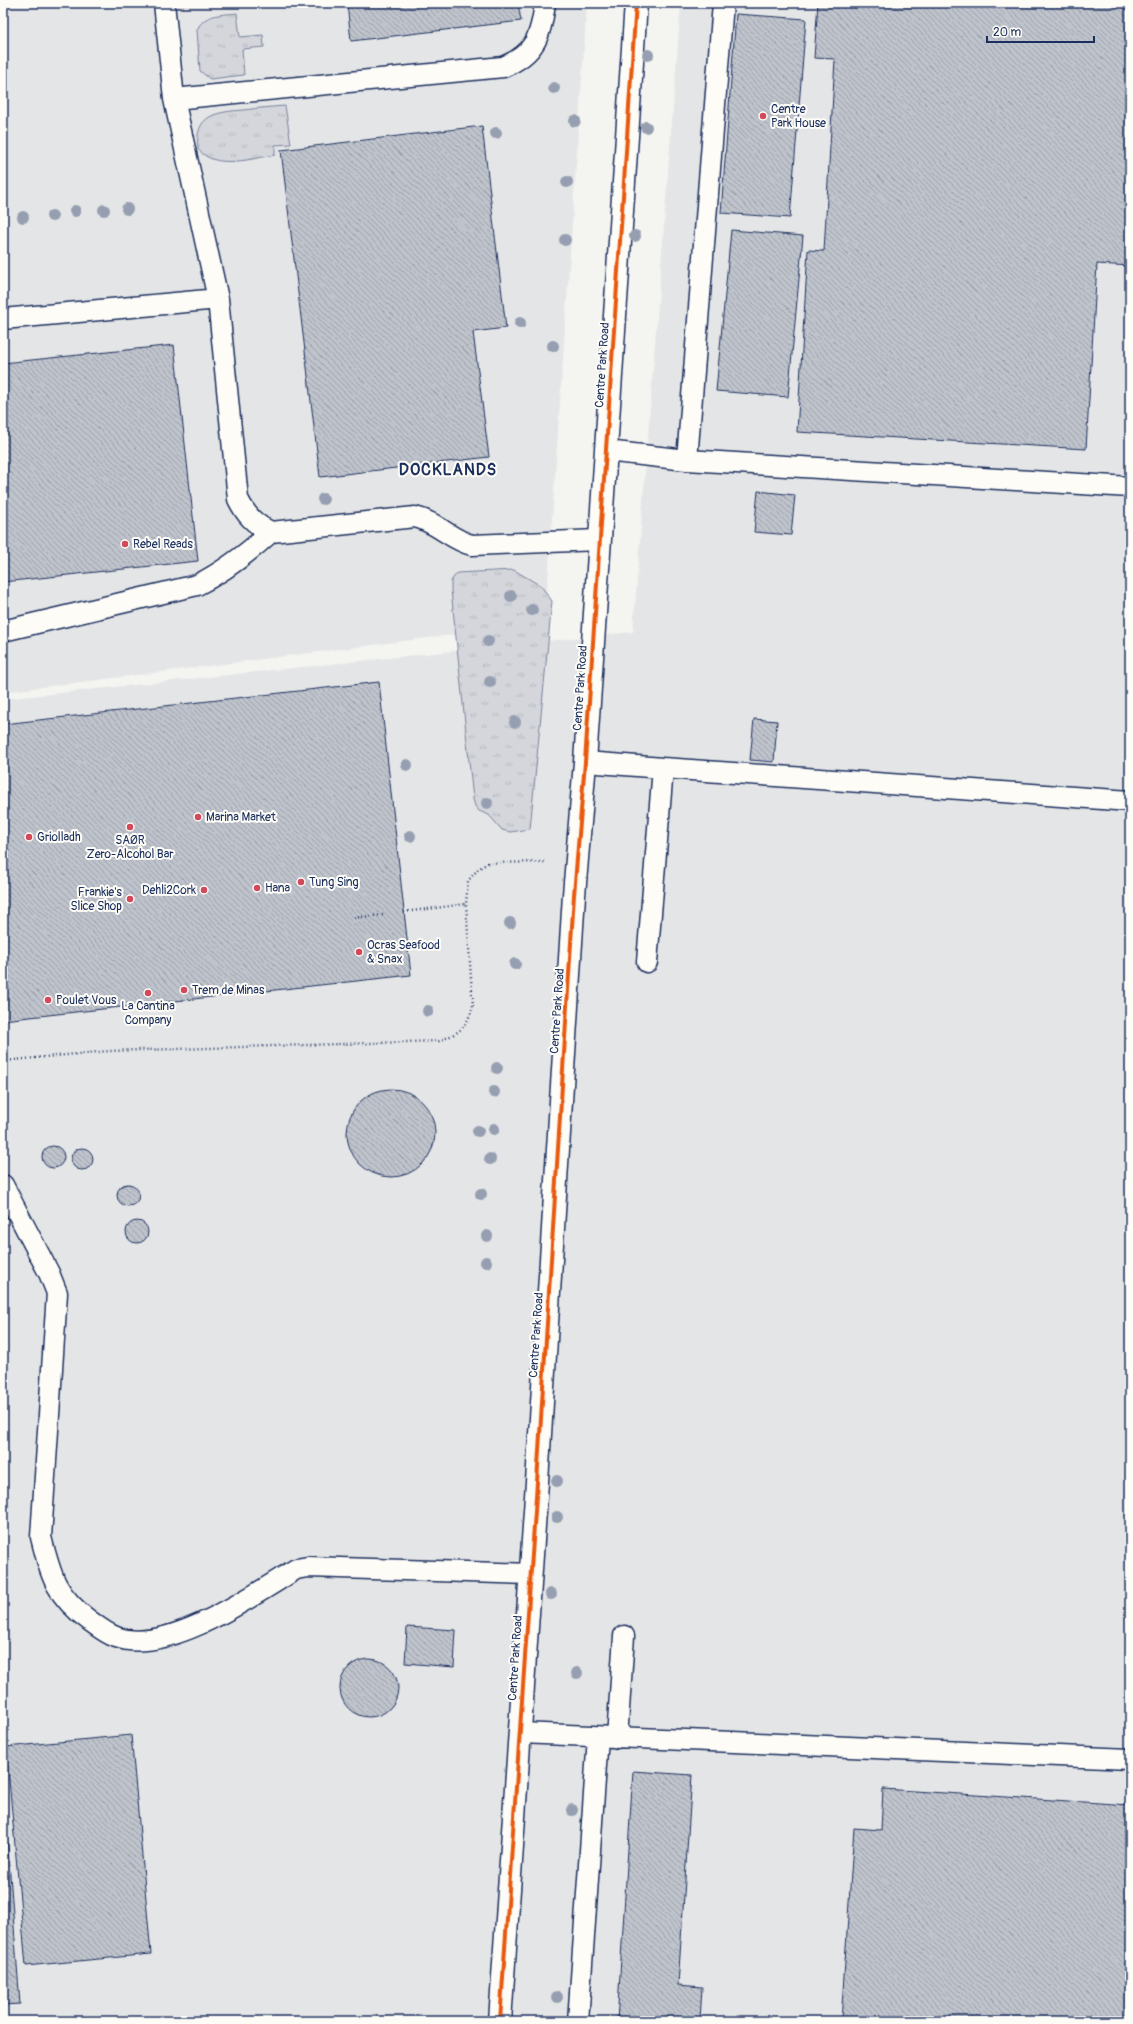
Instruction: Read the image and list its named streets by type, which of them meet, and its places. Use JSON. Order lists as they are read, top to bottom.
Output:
{
  "streets": {
    "street": ["Centre Park Road"]
  },
  "districts": ["DOCKLANDS"],
  "places": [
    "Centre Park House",
    "Rebel Reads",
    "Marina Market",
    "SAØR Zero-Alcohol Bar",
    "Griolladh",
    "Tung Sing",
    "Hana",
    "Dehli2Cork",
    "Frankie's Slice Shop",
    "Ocras Seafood & Snax",
    "Trem de Minas",
    "La Cantina Company",
    "Poulet Vous"
  ],
  "scale_bar": "20 m"
}
